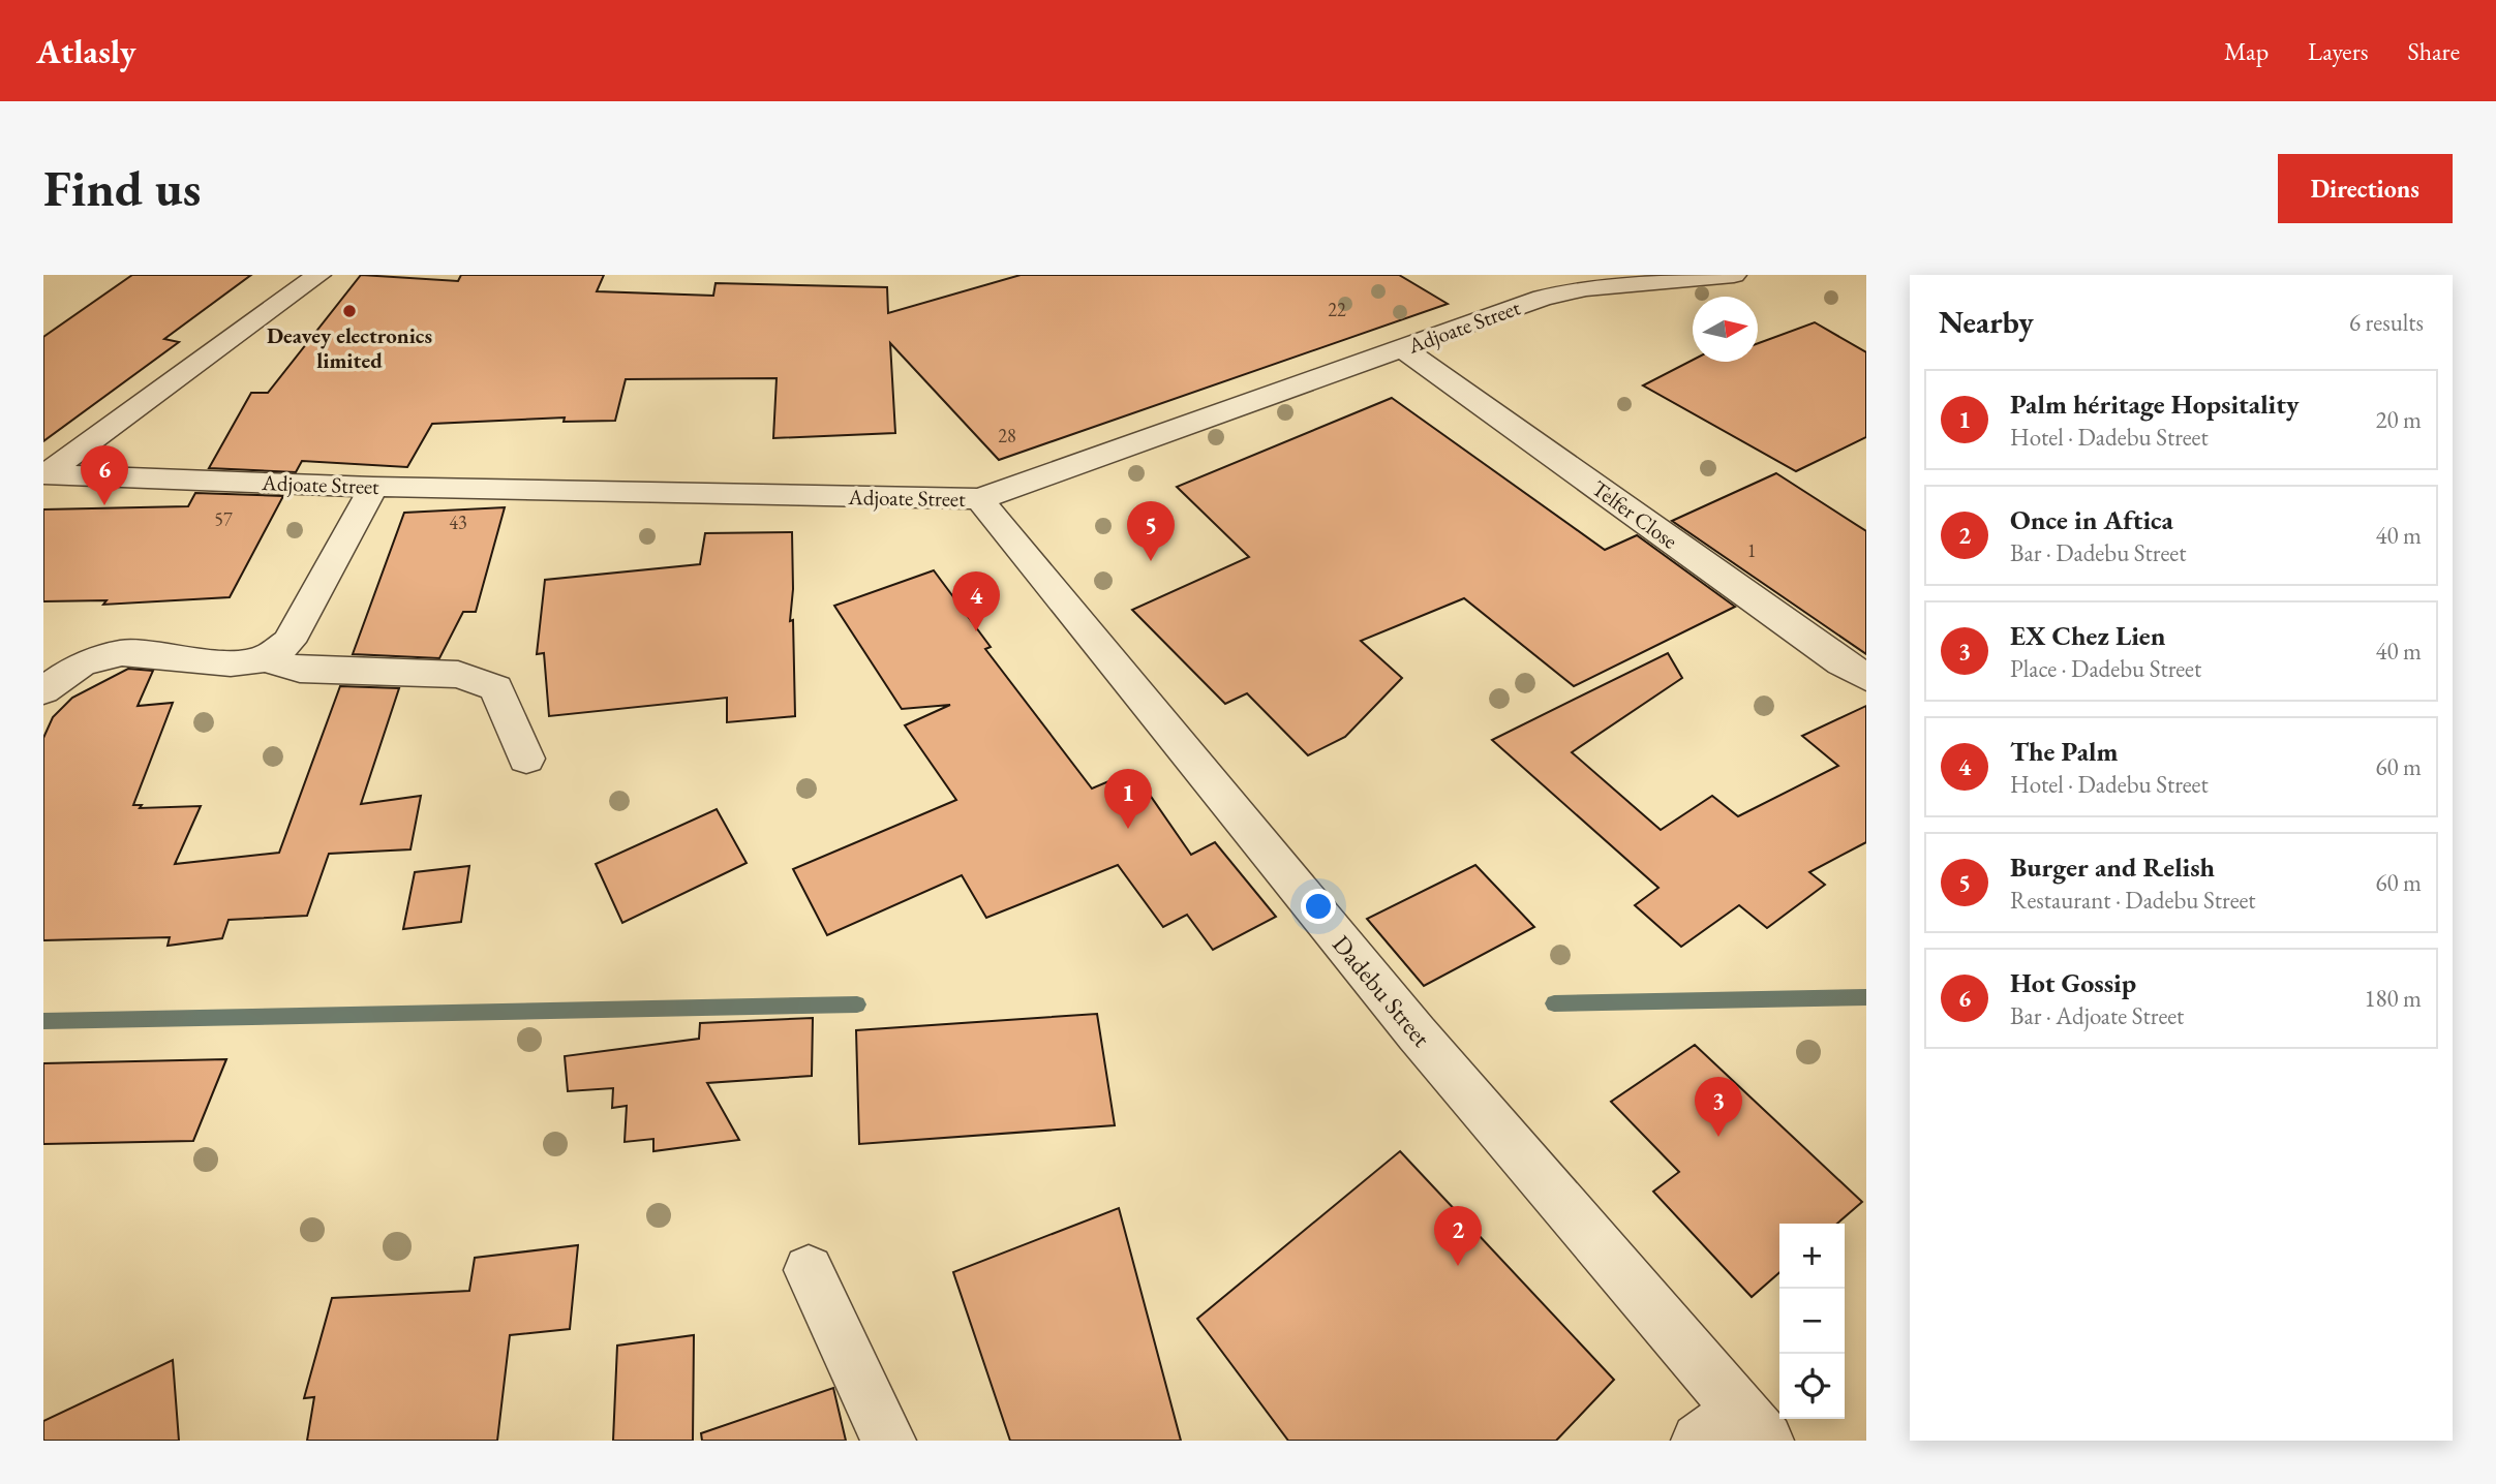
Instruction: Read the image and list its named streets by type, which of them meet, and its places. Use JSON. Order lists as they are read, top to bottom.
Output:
{
  "streets": {
    "street": ["Adjoate Street", "Telfer Close", "Dadebu Street"]
  },
  "crossings": [
    ["Adjoate Street", "Telfer Close"],
    ["Adjoate Street", "Dadebu Street"]
  ],
  "places": ["Deavey electronics limited"],
  "house_numbers": [
    "22",
    "28",
    "57",
    "43",
    "1"
  ],
  "north": "right",
  "page": {
    "header": "Atlasly",
    "nav": ["Map", "Layers", "Share"],
    "buttons": "Directions",
    "title": "Find us",
    "heading": ["Nearby", "6 results"],
    "list": [
      {
        "mark": "1",
        "name": "Palm héritage Hopsitality",
        "note": "Hotel · Dadebu Street",
        "value": "20 m"
      },
      {
        "mark": "2",
        "name": "Once in Aftica",
        "note": "Bar · Dadebu Street",
        "value": "40 m"
      },
      {
        "mark": "3",
        "name": "EX Chez Lien",
        "note": "Place · Dadebu Street",
        "value": "40 m"
      },
      {
        "mark": "4",
        "name": "The Palm",
        "note": "Hotel · Dadebu Street",
        "value": "60 m"
      },
      {
        "mark": "5",
        "name": "Burger and Relish",
        "note": "Restaurant · Dadebu Street",
        "value": "60 m"
      },
      {
        "mark": "6",
        "name": "Hot Gossip",
        "note": "Bar · Adjoate Street",
        "value": "180 m"
      }
    ],
    "pins": [
      "6",
      "5",
      "4",
      "1",
      "3",
      "2"
    ],
    "map_buttons": ["+", "−"]
  }
}
